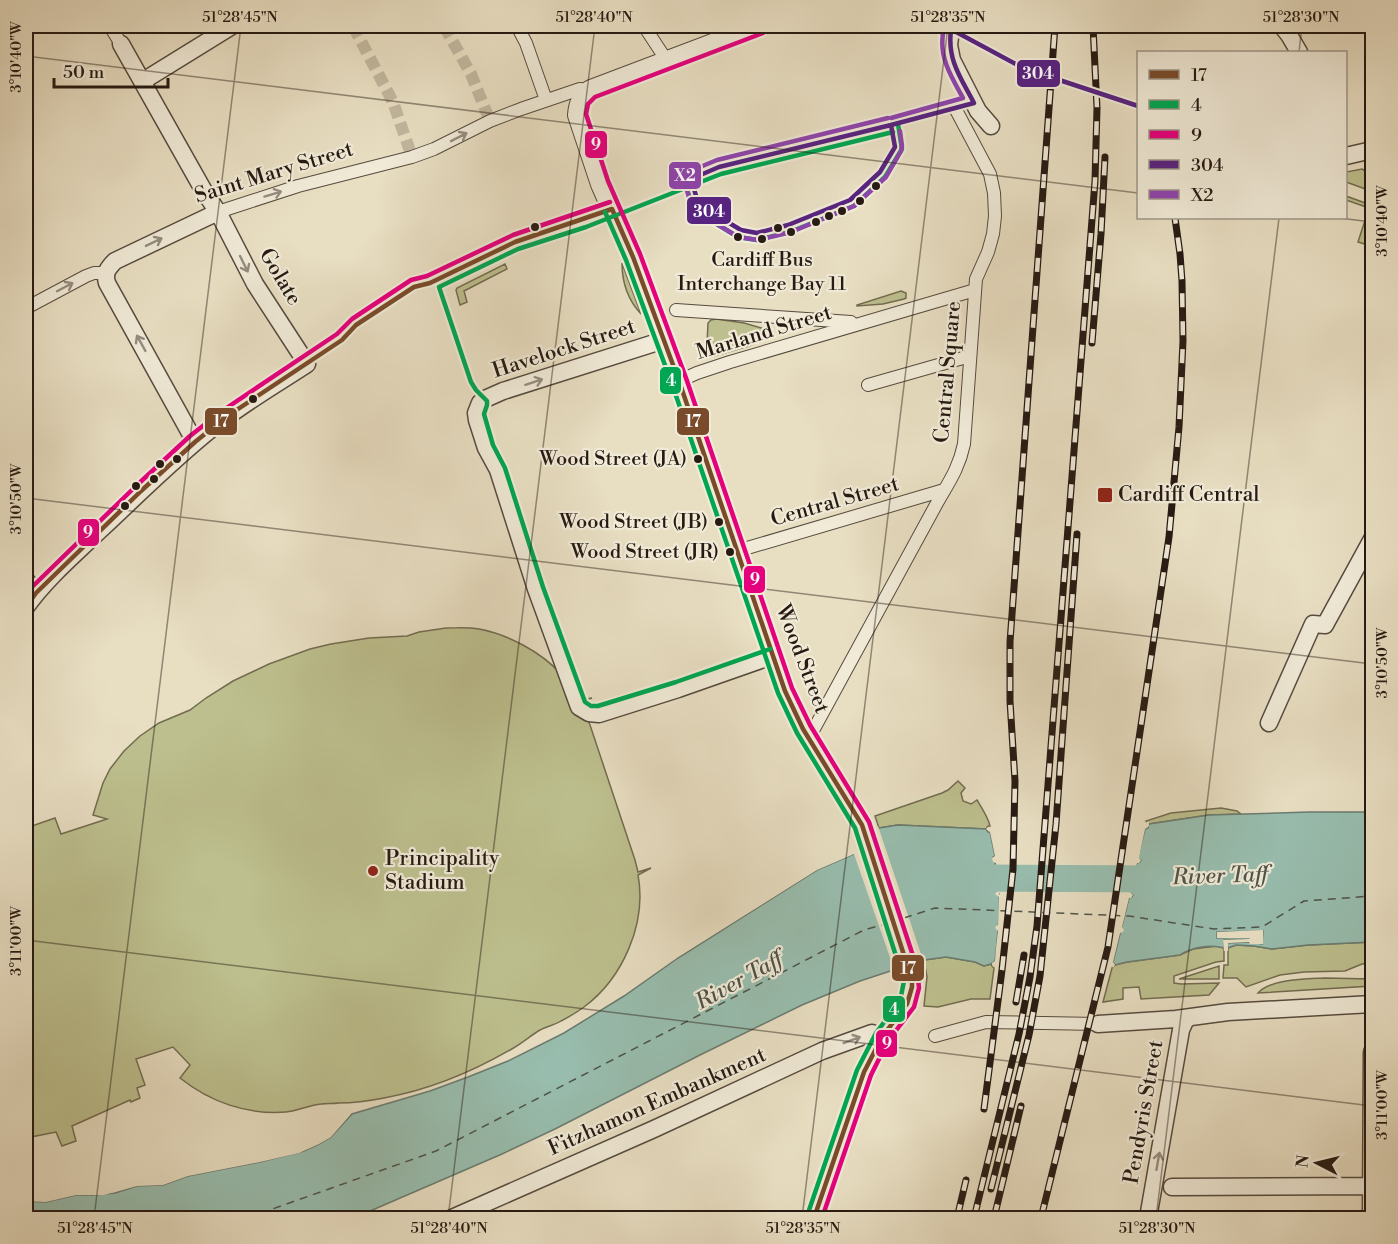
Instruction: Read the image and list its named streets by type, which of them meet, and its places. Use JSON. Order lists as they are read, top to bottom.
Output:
{
  "streets": {
    "street": [
      "Saint Mary Street",
      "Golate",
      "Marland Street",
      "Havelock Street",
      "Central Square",
      "Central Street",
      "Wood Street",
      "Fitzhamon Embankment",
      "Pendyris Street"
    ]
  },
  "crossings": [
    ["Saint Mary Street", "Golate"],
    ["Saint Mary Street", "Wood Street"],
    ["Marland Street", "Central Square"],
    ["Marland Street", "Wood Street"],
    ["Havelock Street", "Wood Street"],
    ["Central Square", "Central Street"],
    ["Central Square", "Wood Street"],
    ["Central Street", "Wood Street"],
    ["Wood Street", "Fitzhamon Embankment"]
  ],
  "one_way": ["Saint Mary Street", "Fitzhamon Embankment", "Pendyris Street"],
  "water": ["River Taff"],
  "places": {
    "other": [
      "Cardiff Bus Interchange Bay 11",
      "Wood Street (JA)",
      "Wood Street (JB)",
      "Wood Street (JR)",
      "Principality Stadium"
    ],
    "transit": ["Cardiff Central"]
  },
  "lines": [
    "transit line 304",
    "transit line X2",
    "transit line 9",
    "transit line 4",
    "transit line 17"
  ],
  "legend": [
    "17",
    "4",
    "9",
    "304",
    "X2"
  ],
  "scale_bar": "50 m",
  "north": "left",
  "coordinates": [
    "51°28'45\"N",
    "51°28'40\"N",
    "51°28'35\"N",
    "51°28'30\"N",
    "3°10'40\"W",
    "3°10'50\"W",
    "3°11'00\"W"
  ]
}
